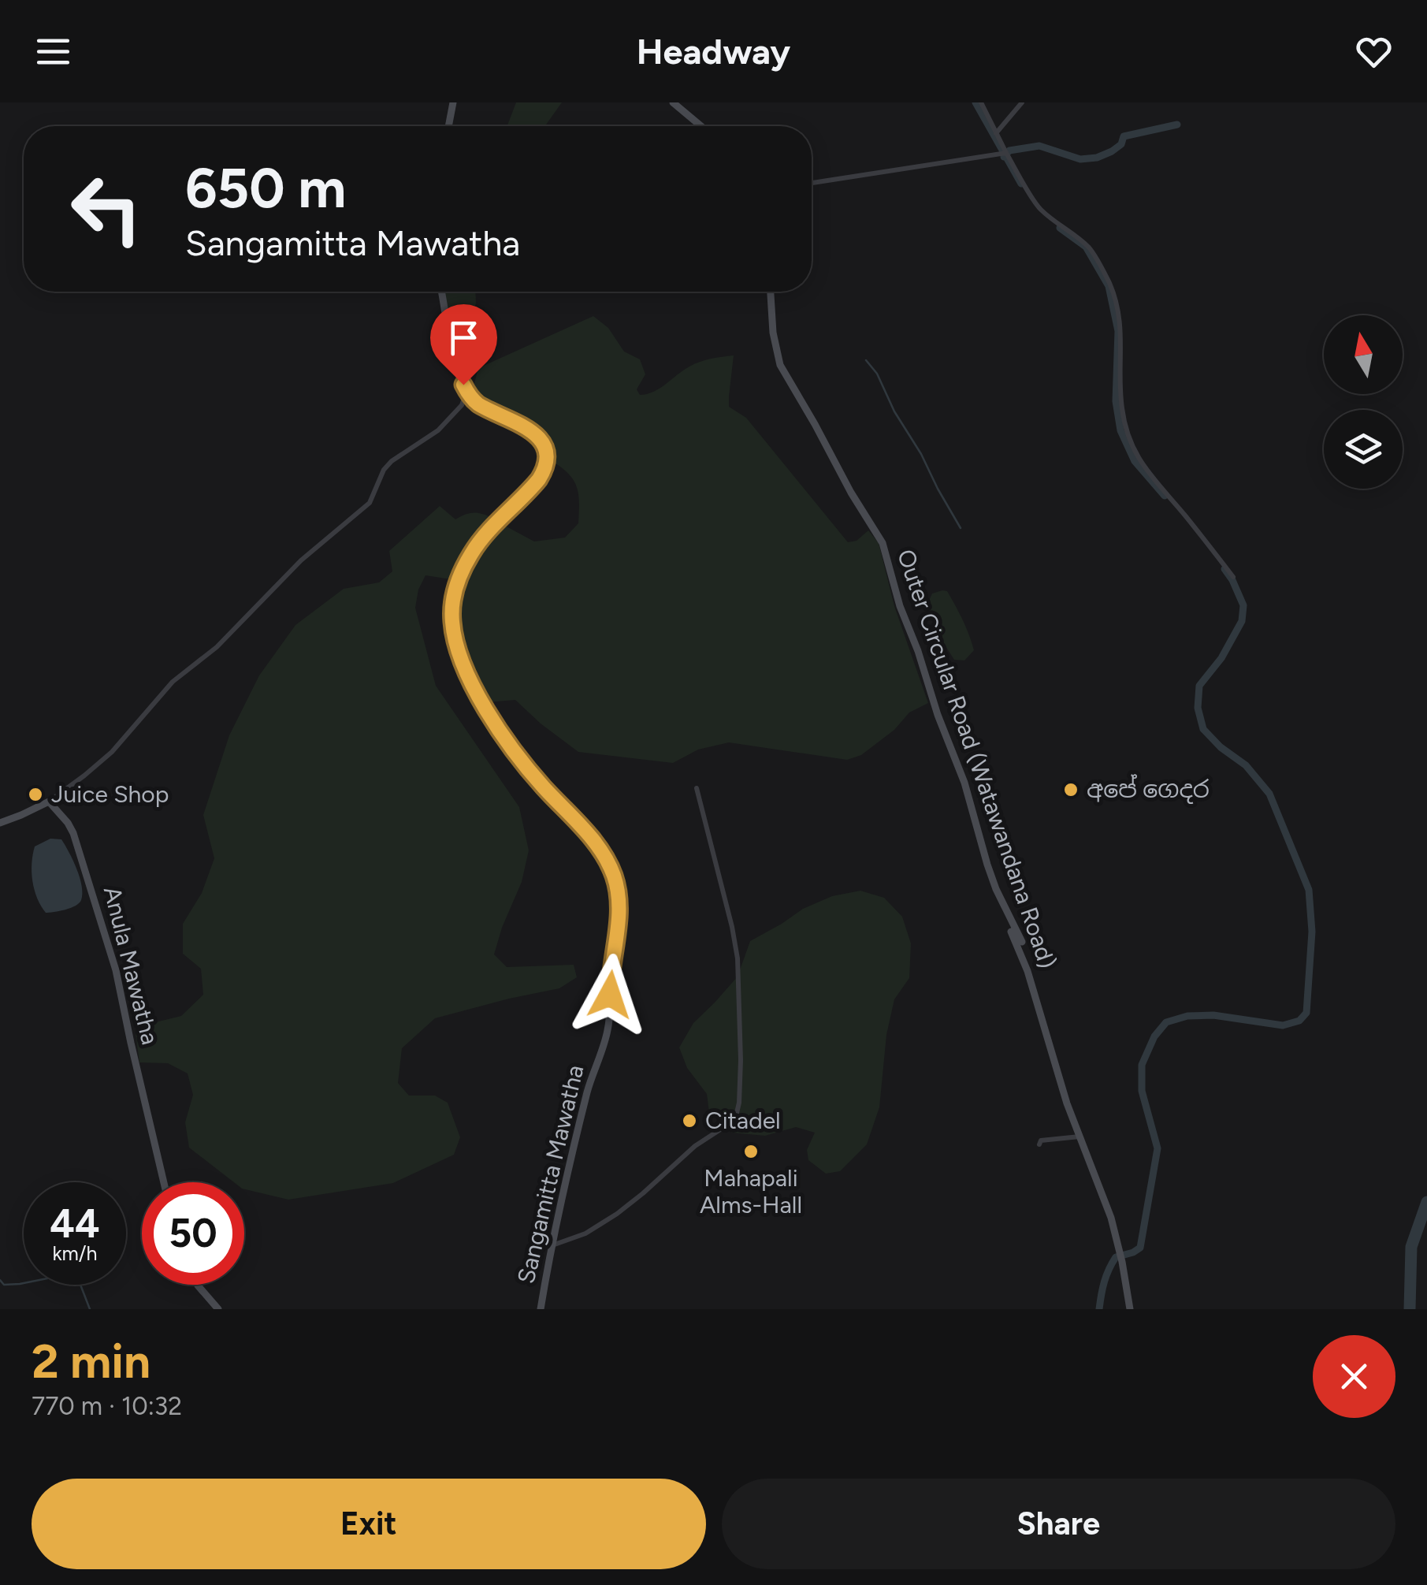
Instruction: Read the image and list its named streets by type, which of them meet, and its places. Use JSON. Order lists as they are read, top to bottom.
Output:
{
  "streets": {
    "main road": ["Outer Circular Road (Watawandana Road)", "Anula Mawatha", "Sangamitta Mawatha"]
  },
  "places": [
    "අපේ ගෙදර",
    "Juice Shop",
    "Citadel",
    "Mahapali Alms-Hall"
  ],
  "north": "top",
  "page": {
    "header": "Headway",
    "turn": ["650 m", "Sangamitta Mawatha"],
    "speed": "44 km/h",
    "limit": "50",
    "heading": ["2 min", "770 m · 10:32"],
    "buttons": ["Exit", "Share"]
  }
}
